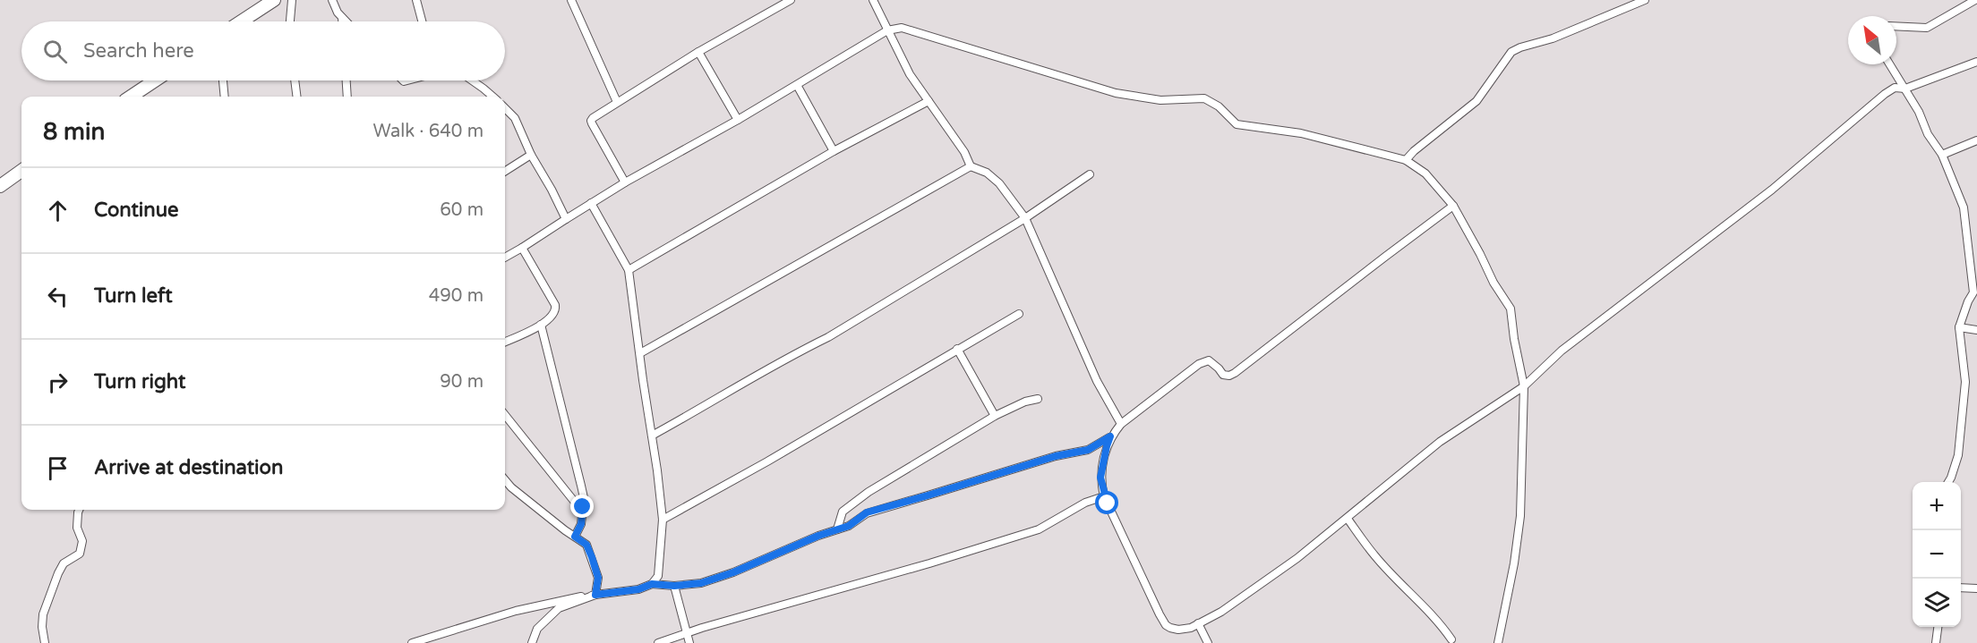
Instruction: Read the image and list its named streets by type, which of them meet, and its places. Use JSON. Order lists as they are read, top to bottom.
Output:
{
  "north": "top left",
  "page": {
    "search": "Search here",
    "heading": ["8 min", "Walk · 640 m"],
    "list": [
      ["Continue", "60 m"],
      ["Turn left", "490 m"],
      ["Turn right", "90 m"],
      "Arrive at destination"
    ],
    "map_buttons": ["+", "−"]
  }
}
